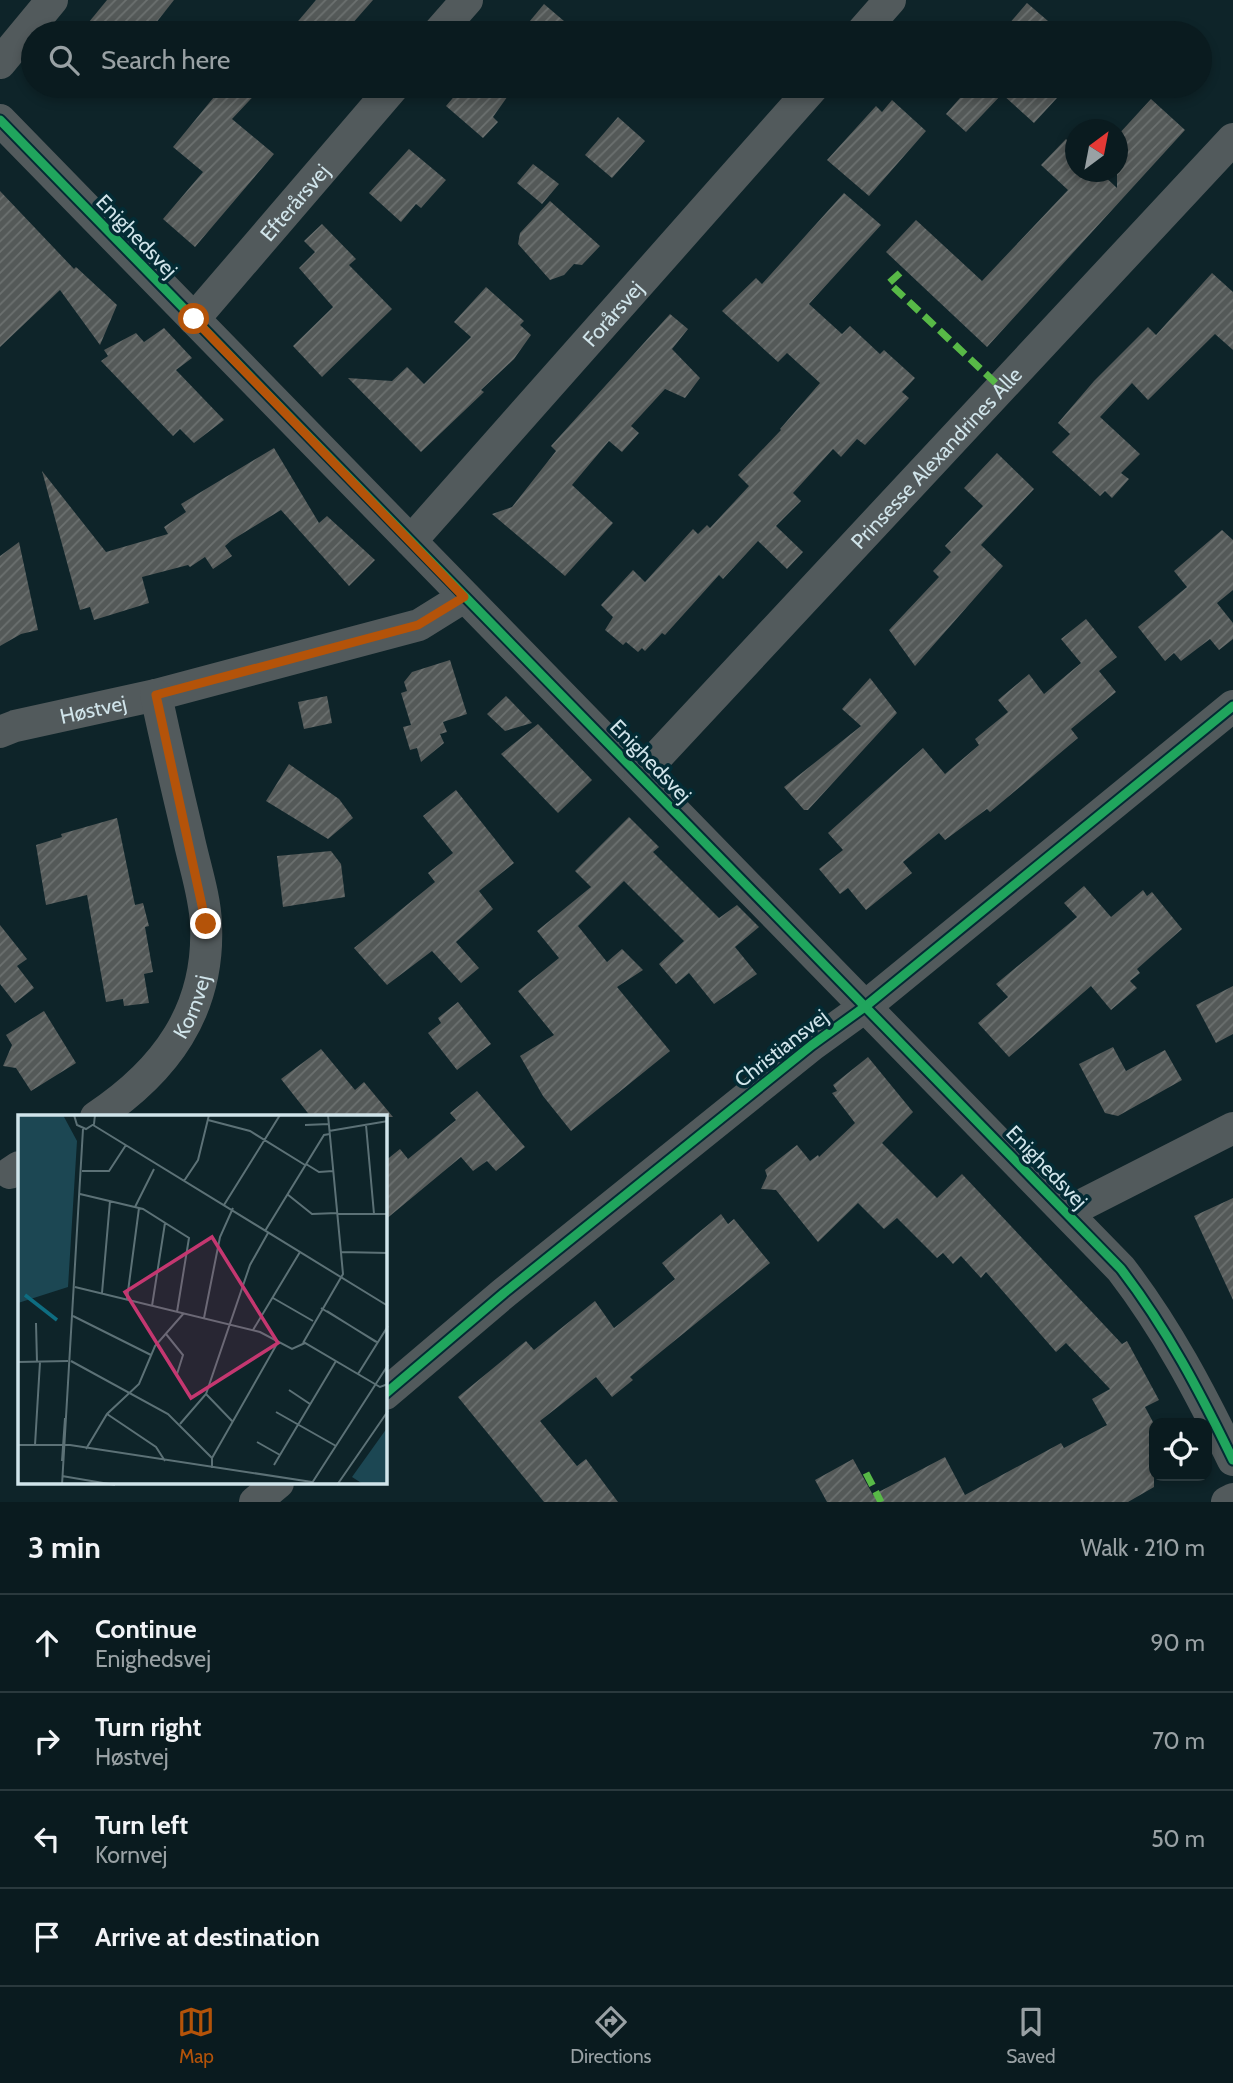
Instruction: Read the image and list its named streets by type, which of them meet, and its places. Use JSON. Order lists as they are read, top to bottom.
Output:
{
  "streets": {
    "street": [
      "Efterårsvej",
      "Enighedsvej",
      "Forårsvej",
      "Prinsesse Alexandrines Alle",
      "Høstvej",
      "Kornvej",
      "Christiansvej"
    ]
  },
  "crossings": [
    ["Efterårsvej", "Enighedsvej"],
    ["Enighedsvej", "Forårsvej"],
    ["Enighedsvej", "Prinsesse Alexandrines Alle"],
    ["Enighedsvej", "Høstvej"],
    ["Enighedsvej", "Christiansvej"],
    ["Høstvej", "Kornvej"]
  ],
  "north": "top right",
  "page": {
    "search": "Search here",
    "heading": ["3 min", "Walk · 210 m"],
    "list": [
      ["Continue", "Enighedsvej", "90 m"],
      ["Turn right", "Høstvej", "70 m"],
      ["Turn left", "Kornvej", "50 m"],
      "Arrive at destination"
    ],
    "nav": ["Map", "Directions", "Saved"]
  }
}
